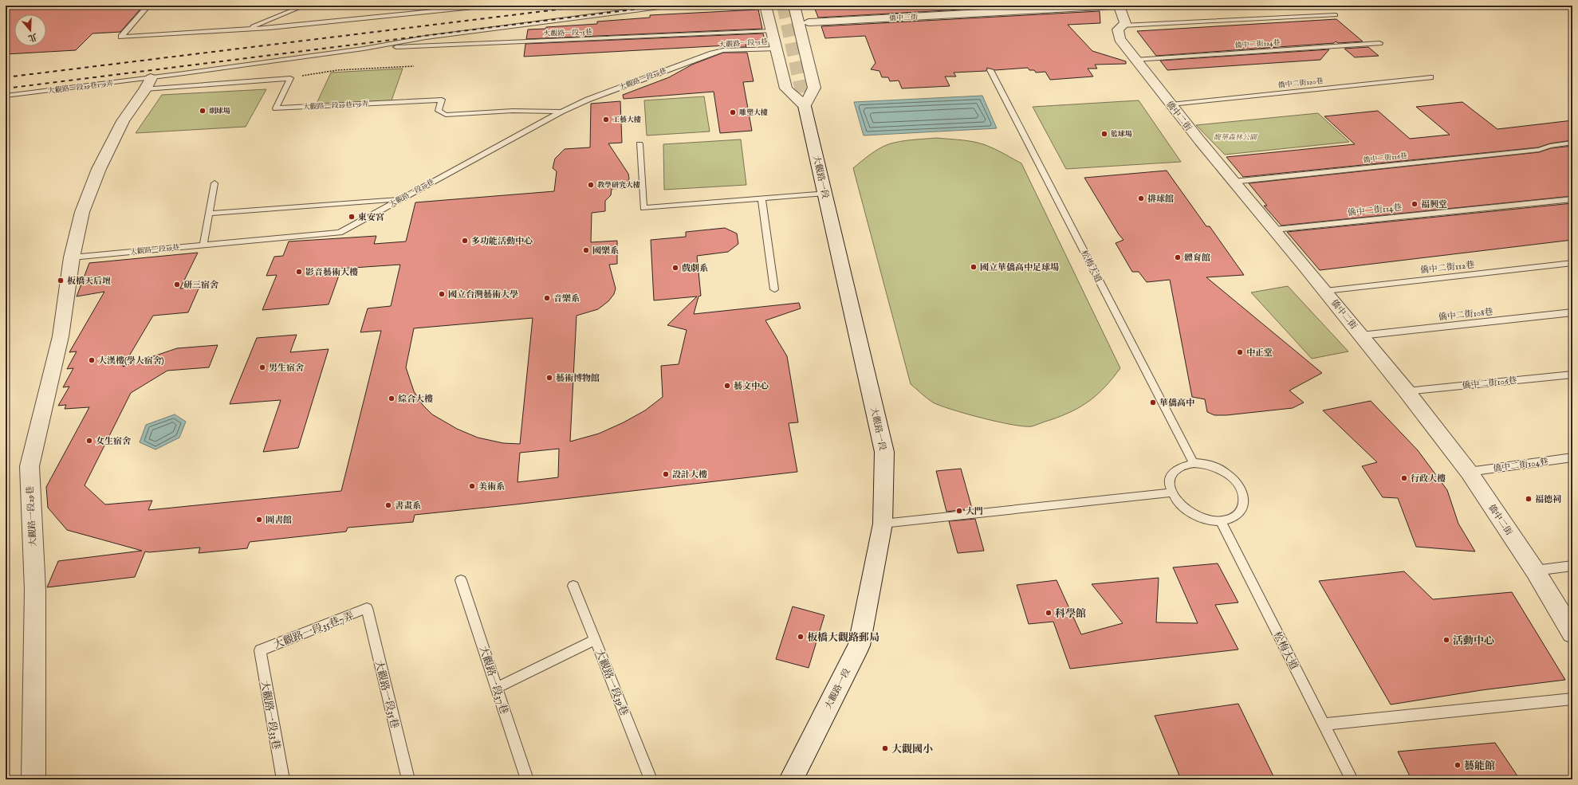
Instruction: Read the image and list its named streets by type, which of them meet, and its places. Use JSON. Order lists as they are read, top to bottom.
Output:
{
  "streets": {
    "street": [
      "僑中三街",
      "大觀路一段29巷",
      "僑中二街",
      "大觀路一段"
    ],
    "lane": [
      "大觀路一段75巷",
      "大觀路一段71巷",
      "僑中二街124巷",
      "僑中二街120巷",
      "大觀路一段29巷179弄",
      "僑中二街116巷",
      "僑中二街114巷",
      "松梅大道",
      "僑中二街112巷",
      "僑中二街108巷",
      "僑中二街106巷",
      "僑中二街104巷",
      "大觀路一段35巷7弄",
      "大觀路一段37巷",
      "大觀路一段39巷",
      "大觀路一段35巷",
      "大觀路一段33巷"
    ]
  },
  "crossings": [
    ["大觀路一段75巷", "大觀路一段29巷179弄"],
    ["大觀路一段71巷", "大觀路一段29巷"],
    ["僑中二街124巷", "僑中二街"],
    ["大觀路一段29巷", "大觀路一段29巷179弄"],
    ["僑中二街120巷", "僑中二街"],
    ["僑中二街", "僑中二街116巷"],
    ["僑中二街", "僑中二街114巷"],
    ["僑中二街", "僑中二街112巷"],
    ["僑中二街", "僑中二街108巷"],
    ["僑中二街", "僑中二街106巷"],
    ["僑中二街", "僑中二街104巷"],
    ["大觀路一段35巷7弄", "大觀路一段35巷"],
    ["大觀路一段35巷7弄", "大觀路一段33巷"]
  ],
  "parks": ["馥華森林公園"],
  "places": [
    "網球場",
    "雕塑大樓",
    "工藝大樓",
    "籃球場",
    "教學研究大樓",
    "排球館",
    "福興堂",
    "東安宮",
    "多功能活動中心",
    "國樂系",
    "體育館",
    "國立華僑高中足球場",
    "戲劇系",
    "影音藝術大樓",
    "板橋天后壇",
    "研三宿舍",
    "國立台灣藝術大學",
    "音樂系",
    "中正堂",
    "大漢樓(學人宿舍)",
    "男生宿舍",
    "藝術博物館",
    "藝文中心",
    "綜合大樓",
    "華僑高中",
    "女生宿舍",
    "設計大樓",
    "行政大樓",
    "美術系",
    "福德祠",
    "書畫系",
    "大門",
    "圖書館",
    "科學館",
    "板橋大觀路郵局",
    "活動中心",
    "大觀國小",
    "藝能館"
  ],
  "north": "bottom"
}
